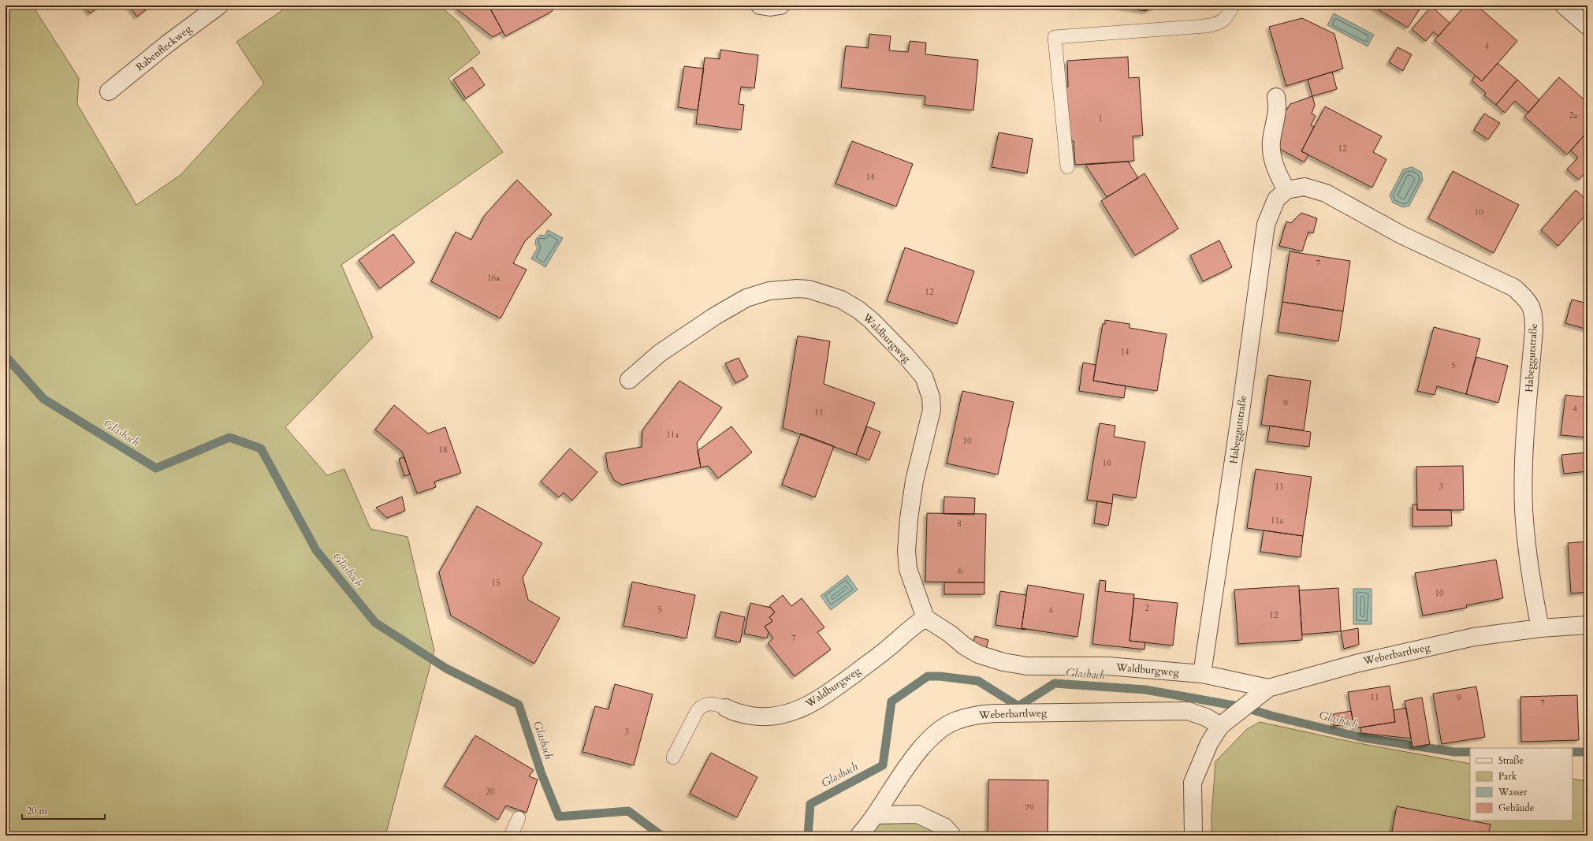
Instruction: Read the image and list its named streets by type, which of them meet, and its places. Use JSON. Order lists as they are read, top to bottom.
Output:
{
  "streets": {
    "street": [
      "Rabenfleckweg",
      "Waldburgweg",
      "Habeggutstraße",
      "Weberbartlweg"
    ]
  },
  "crossings": [
    ["Waldburgweg", "Habeggutstraße"],
    ["Waldburgweg", "Weberbartlweg"],
    ["Habeggutstraße", "Weberbartlweg"]
  ],
  "water": ["Glasbach"],
  "house_numbers": [
    "4",
    "2a",
    "1",
    "12",
    "14",
    "10",
    "7",
    "16a",
    "12",
    "14",
    "5",
    "9",
    "4",
    "11",
    "11a",
    "10",
    "18",
    "16",
    "11",
    "3",
    "11a",
    "8",
    "6",
    "15",
    "10",
    "2",
    "5",
    "4",
    "12",
    "7",
    "11",
    "9",
    "7",
    "3",
    "20",
    "79"
  ],
  "legend": [
    "Straße",
    "Park",
    "Wasser",
    "Gebäude"
  ],
  "scale_bar": "20 m"
}
